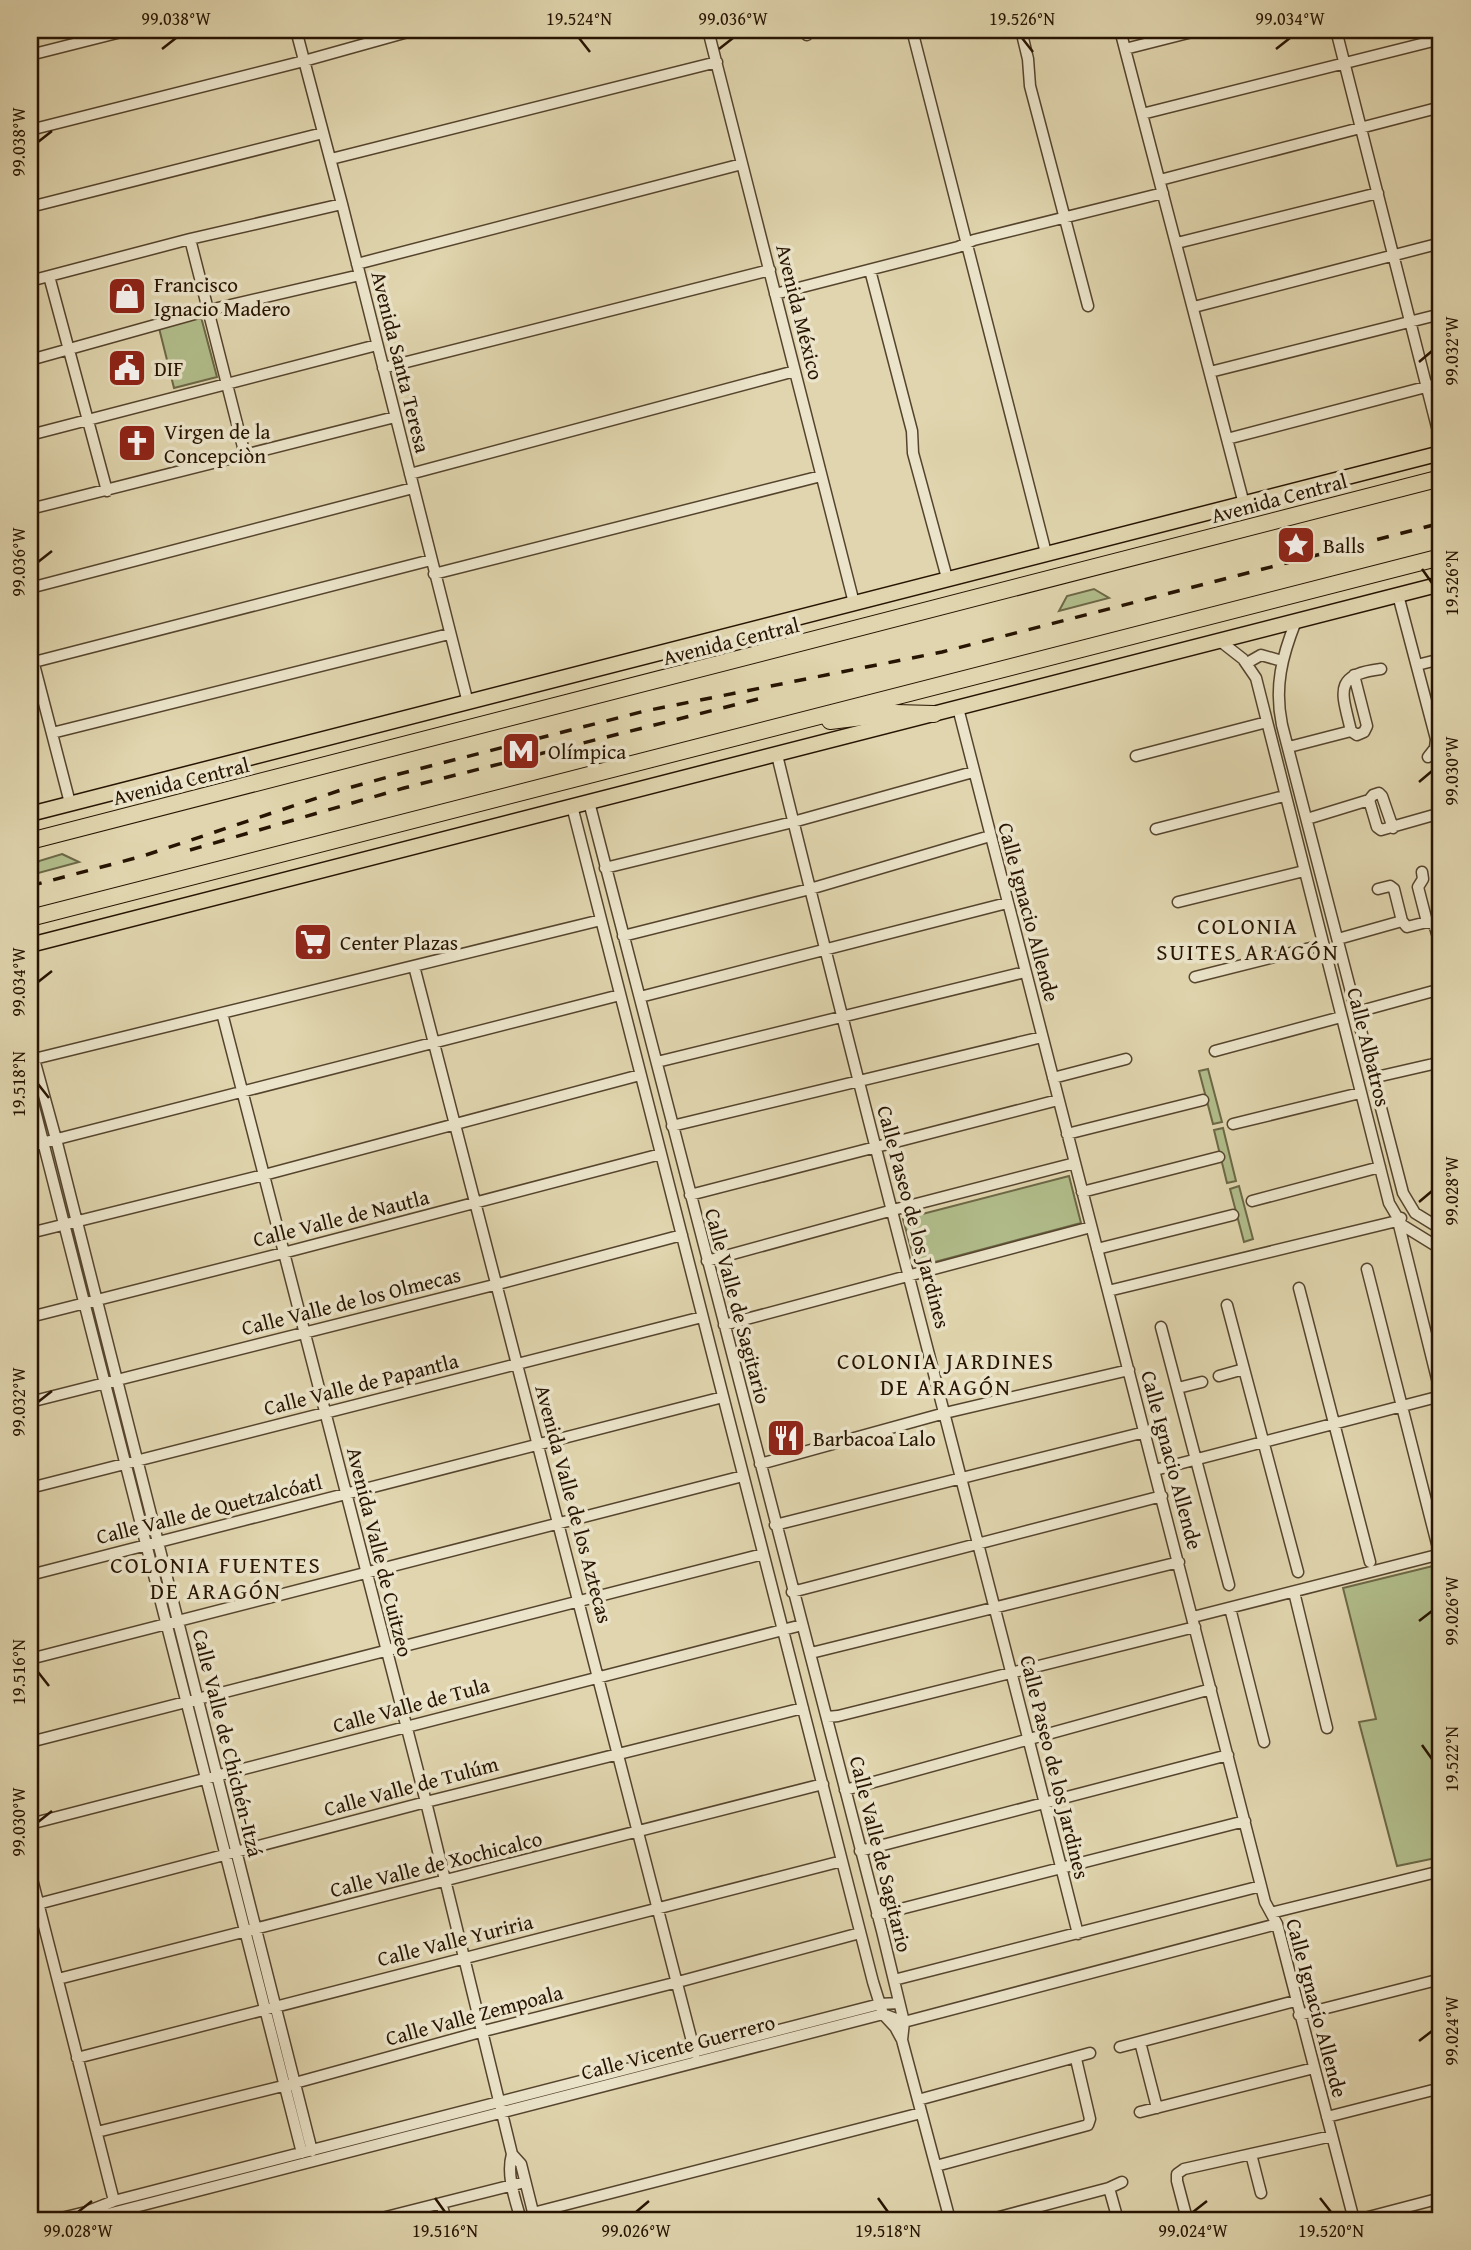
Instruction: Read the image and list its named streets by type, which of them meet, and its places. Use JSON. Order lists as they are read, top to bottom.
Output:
{
  "streets": {
    "highway": ["Avenida Central"],
    "street": [
      "Avenida México",
      "Avenida Santa Teresa",
      "Calle Ignacio Allende",
      "Calle Albatros",
      "Calle Paseo de los Jardines",
      "Calle Valle de Nautla",
      "Calle Valle de los Olmecas",
      "Calle Valle de Sagitario",
      "Calle Valle de Papantla",
      "Avenida Valle de los Aztecas",
      "Calle Valle de Quetzalcóatl",
      "Avenida Valle de Cuitzeo",
      "Calle Valle de Tula",
      "Calle Valle de Chichén-Itzá",
      "Calle Valle de Tulúm",
      "Calle Valle de Xochicalco",
      "Calle Valle Yuriria",
      "Calle Valle Zempoala",
      "Calle Vicente Guerrero"
    ]
  },
  "crossings": [
    ["Avenida México", "Avenida Central"],
    ["Avenida Santa Teresa", "Avenida Central"],
    ["Calle Valle de Nautla", "Calle Valle de Sagitario"],
    ["Calle Valle de Nautla", "Avenida Valle de los Aztecas"],
    ["Calle Valle de Nautla", "Avenida Valle de Cuitzeo"],
    ["Calle Valle de Nautla", "Calle Valle de Chichén-Itzá"],
    ["Calle Valle de los Olmecas", "Calle Valle de Sagitario"],
    ["Calle Valle de los Olmecas", "Avenida Valle de los Aztecas"],
    ["Calle Valle de los Olmecas", "Avenida Valle de Cuitzeo"],
    ["Calle Valle de los Olmecas", "Calle Valle de Chichén-Itzá"],
    ["Calle Valle de Sagitario", "Calle Valle de Papantla"],
    ["Calle Valle de Sagitario", "Calle Valle de Quetzalcóatl"],
    ["Calle Valle de Sagitario", "Calle Valle de Tula"],
    ["Calle Valle de Sagitario", "Calle Valle de Tulúm"],
    ["Calle Valle de Sagitario", "Calle Valle de Xochicalco"],
    ["Calle Valle de Sagitario", "Calle Valle Yuriria"],
    ["Calle Valle de Sagitario", "Calle Valle Zempoala"],
    ["Calle Valle de Sagitario", "Calle Vicente Guerrero"],
    ["Calle Valle de Papantla", "Avenida Valle de los Aztecas"],
    ["Calle Valle de Papantla", "Avenida Valle de Cuitzeo"],
    ["Calle Valle de Papantla", "Calle Valle de Chichén-Itzá"],
    ["Avenida Valle de los Aztecas", "Calle Valle de Quetzalcóatl"],
    ["Avenida Valle de los Aztecas", "Calle Valle de Tula"],
    ["Avenida Valle de los Aztecas", "Calle Valle de Tulúm"],
    ["Avenida Valle de los Aztecas", "Calle Valle de Xochicalco"],
    ["Avenida Valle de los Aztecas", "Calle Valle Yuriria"],
    ["Avenida Valle de los Aztecas", "Calle Valle Zempoala"],
    ["Avenida Valle de los Aztecas", "Calle Vicente Guerrero"],
    ["Calle Valle de Quetzalcóatl", "Avenida Valle de Cuitzeo"],
    ["Calle Valle de Quetzalcóatl", "Calle Valle de Chichén-Itzá"],
    ["Avenida Valle de Cuitzeo", "Calle Valle de Tula"],
    ["Avenida Valle de Cuitzeo", "Calle Valle de Tulúm"],
    ["Avenida Valle de Cuitzeo", "Calle Valle de Xochicalco"],
    ["Avenida Valle de Cuitzeo", "Calle Valle Yuriria"],
    ["Avenida Valle de Cuitzeo", "Calle Valle Zempoala"],
    ["Avenida Valle de Cuitzeo", "Calle Vicente Guerrero"],
    ["Calle Valle de Tula", "Calle Valle de Chichén-Itzá"],
    ["Calle Valle de Chichén-Itzá", "Calle Valle de Tulúm"],
    ["Calle Valle de Chichén-Itzá", "Calle Valle de Xochicalco"],
    ["Calle Valle de Chichén-Itzá", "Calle Valle Yuriria"],
    ["Calle Valle de Chichén-Itzá", "Calle Valle Zempoala"],
    ["Calle Valle de Chichén-Itzá", "Calle Vicente Guerrero"]
  ],
  "districts": ["COLONIA SUITES ARAGÓN", "COLONIA JARDINES DE ARAGÓN", "COLONIA FUENTES DE ARAGÓN"],
  "places": {
    "shop": ["Francisco Ignacio Madero"],
    "public building": ["DIF"],
    "church": ["Virgen de la Concepciòn"],
    "place": ["Balls"],
    "metro station": ["Olímpica"],
    "supermarket": ["Center Plazas"],
    "restaurant": ["Barbacoa Lalo"]
  },
  "coordinates": [
    "99.038°W",
    "19.524°N",
    "99.036°W",
    "19.526°N",
    "99.034°W",
    "99.032°W",
    "99.030°W",
    "19.518°N",
    "99.028°W",
    "99.026°W",
    "19.516°N",
    "19.522°N",
    "99.024°W",
    "19.520°N"
  ]
}
